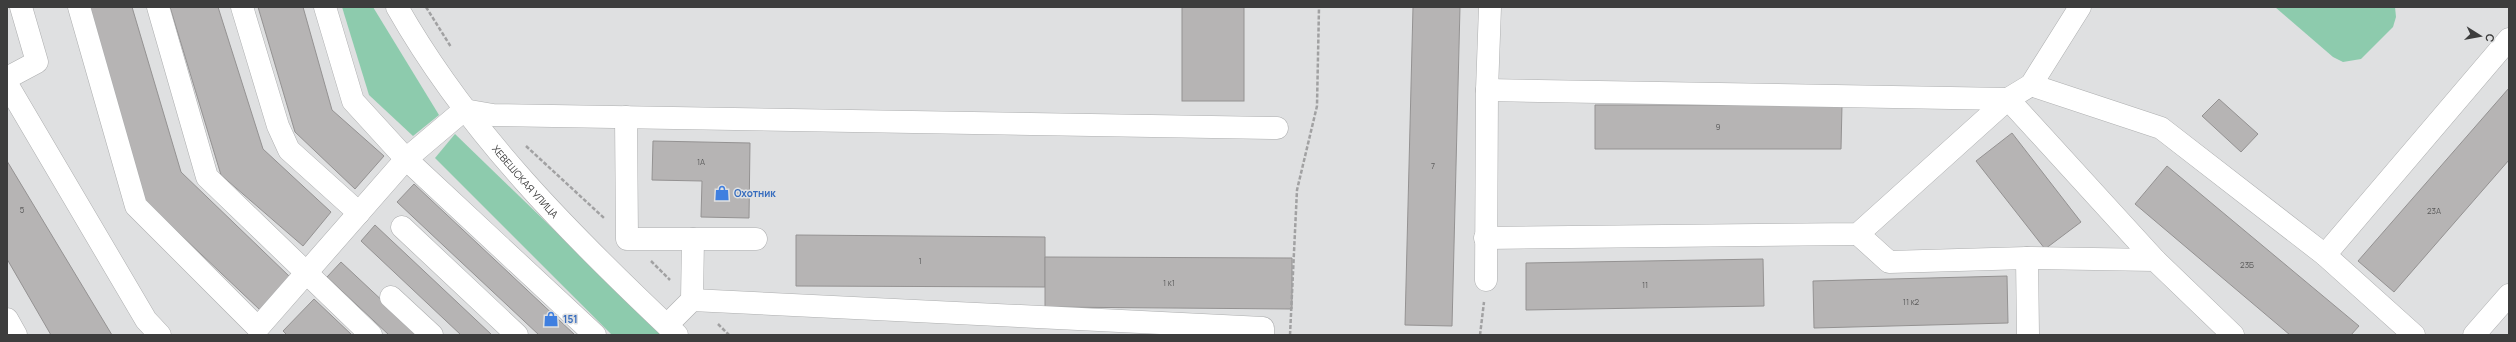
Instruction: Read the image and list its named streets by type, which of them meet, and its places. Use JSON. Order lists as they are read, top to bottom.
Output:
{
  "streets": {
    "street": ["ХЕВЕШСКАЯ УЛИЦА"]
  },
  "places": {
    "shop": ["Охотник", "151"]
  },
  "house_numbers": [
    "9",
    "1А",
    "7",
    "5",
    "23А",
    "1",
    "23Б",
    "1 к1",
    "11",
    "11 к2"
  ],
  "north": "right"
}
